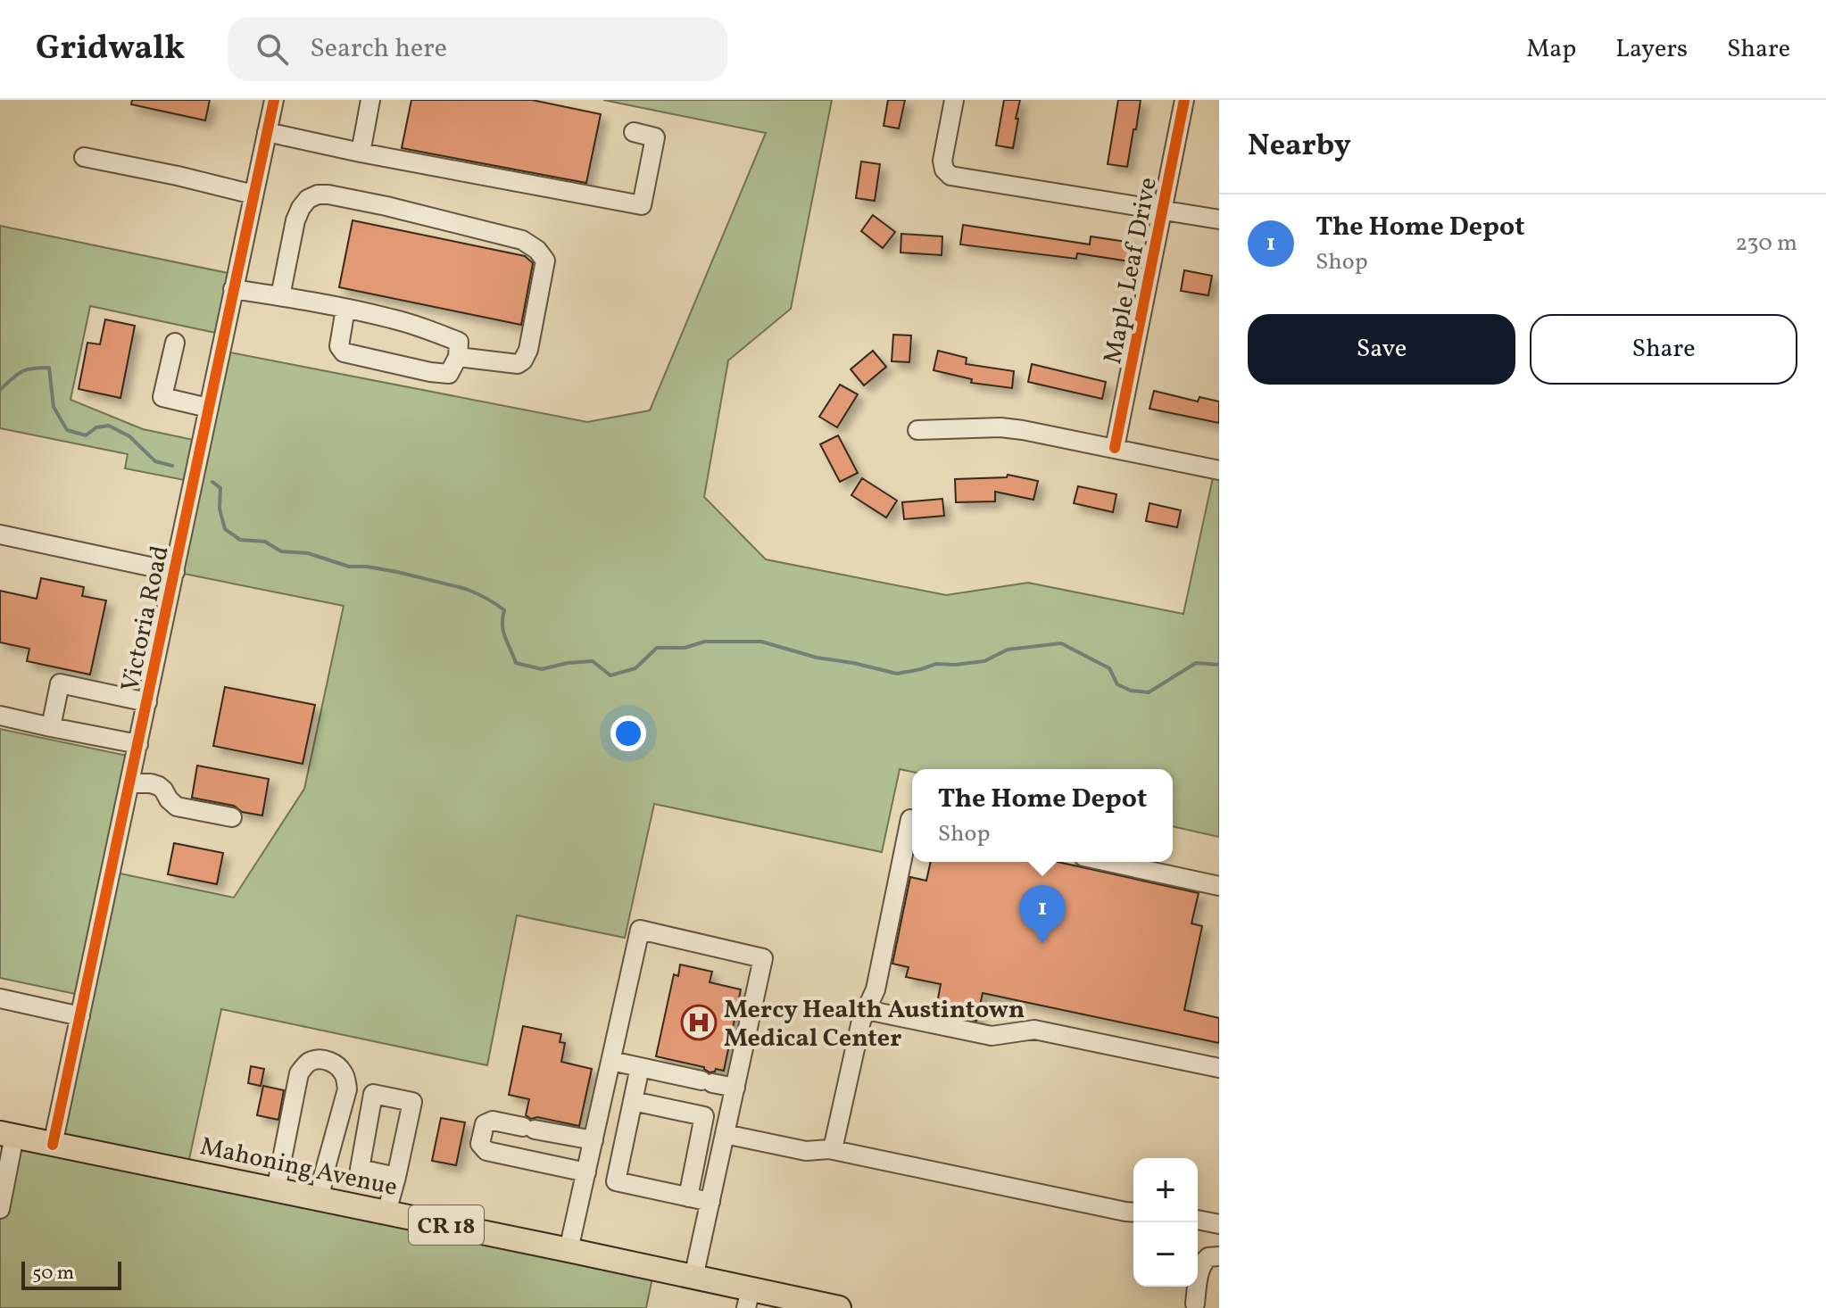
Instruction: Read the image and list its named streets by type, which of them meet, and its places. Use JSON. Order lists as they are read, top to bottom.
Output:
{
  "streets": {
    "main road": ["Mahoning Avenue", "CR 18"],
    "street": ["Maple Leaf Drive", "Victoria Road"]
  },
  "crossings": [
    ["Victoria Road", "Mahoning Avenue"]
  ],
  "places": {
    "hospital": ["Mercy Health Austintown Medical Center"]
  },
  "scale_bar": "50 m",
  "page": {
    "header": "Gridwalk",
    "search": "Search here",
    "nav": ["Map", "Layers", "Share"],
    "heading": "Nearby",
    "list": [
      {
        "mark": "1",
        "name": "The Home Depot",
        "note": "Shop",
        "value": "230 m"
      }
    ],
    "buttons": ["Save", "Share"],
    "popup": ["The Home Depot", "Shop"],
    "pins": "1",
    "map_buttons": ["+", "−"],
    "scale": "50 m"
  }
}
